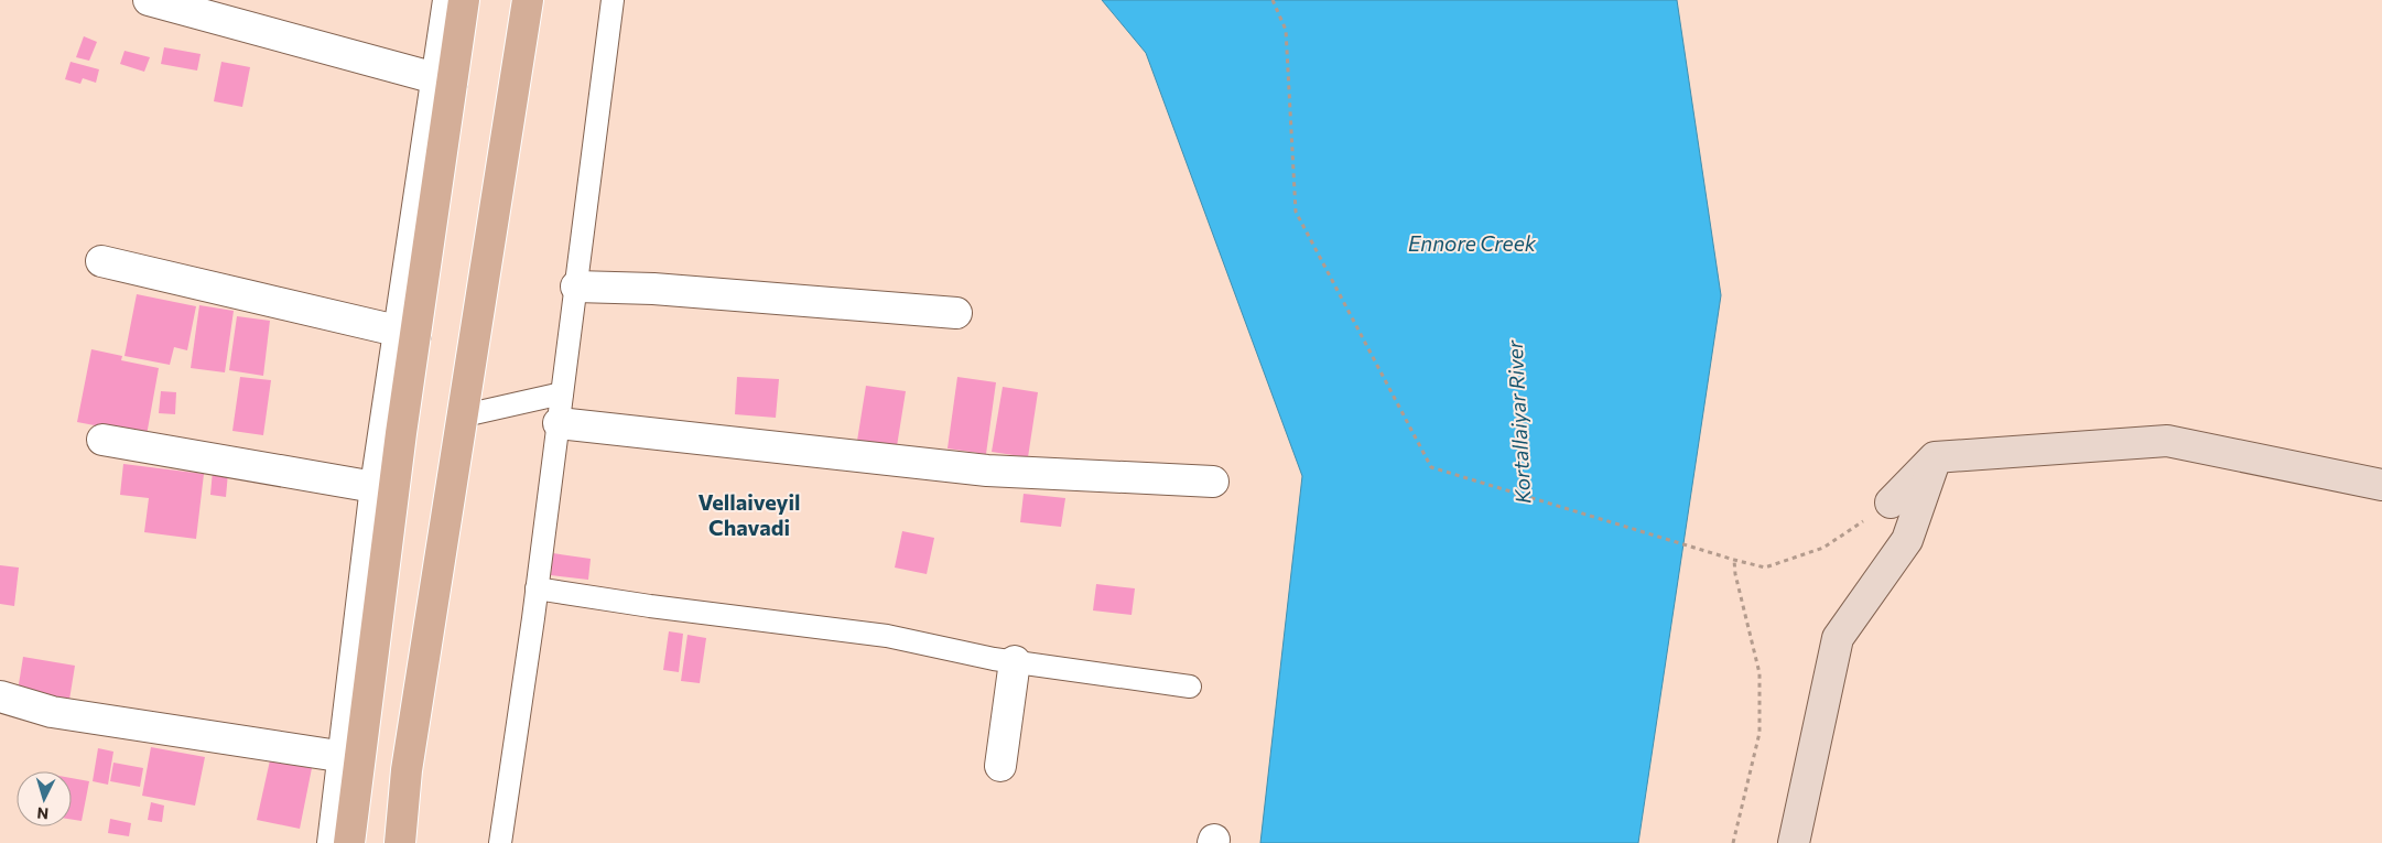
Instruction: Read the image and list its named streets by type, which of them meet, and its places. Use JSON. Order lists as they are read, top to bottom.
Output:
{
  "districts": ["Vellaiveyil Chavadi"],
  "water": ["Ennore Creek", "Kortallaiyar River"],
  "north": "bottom"
}
